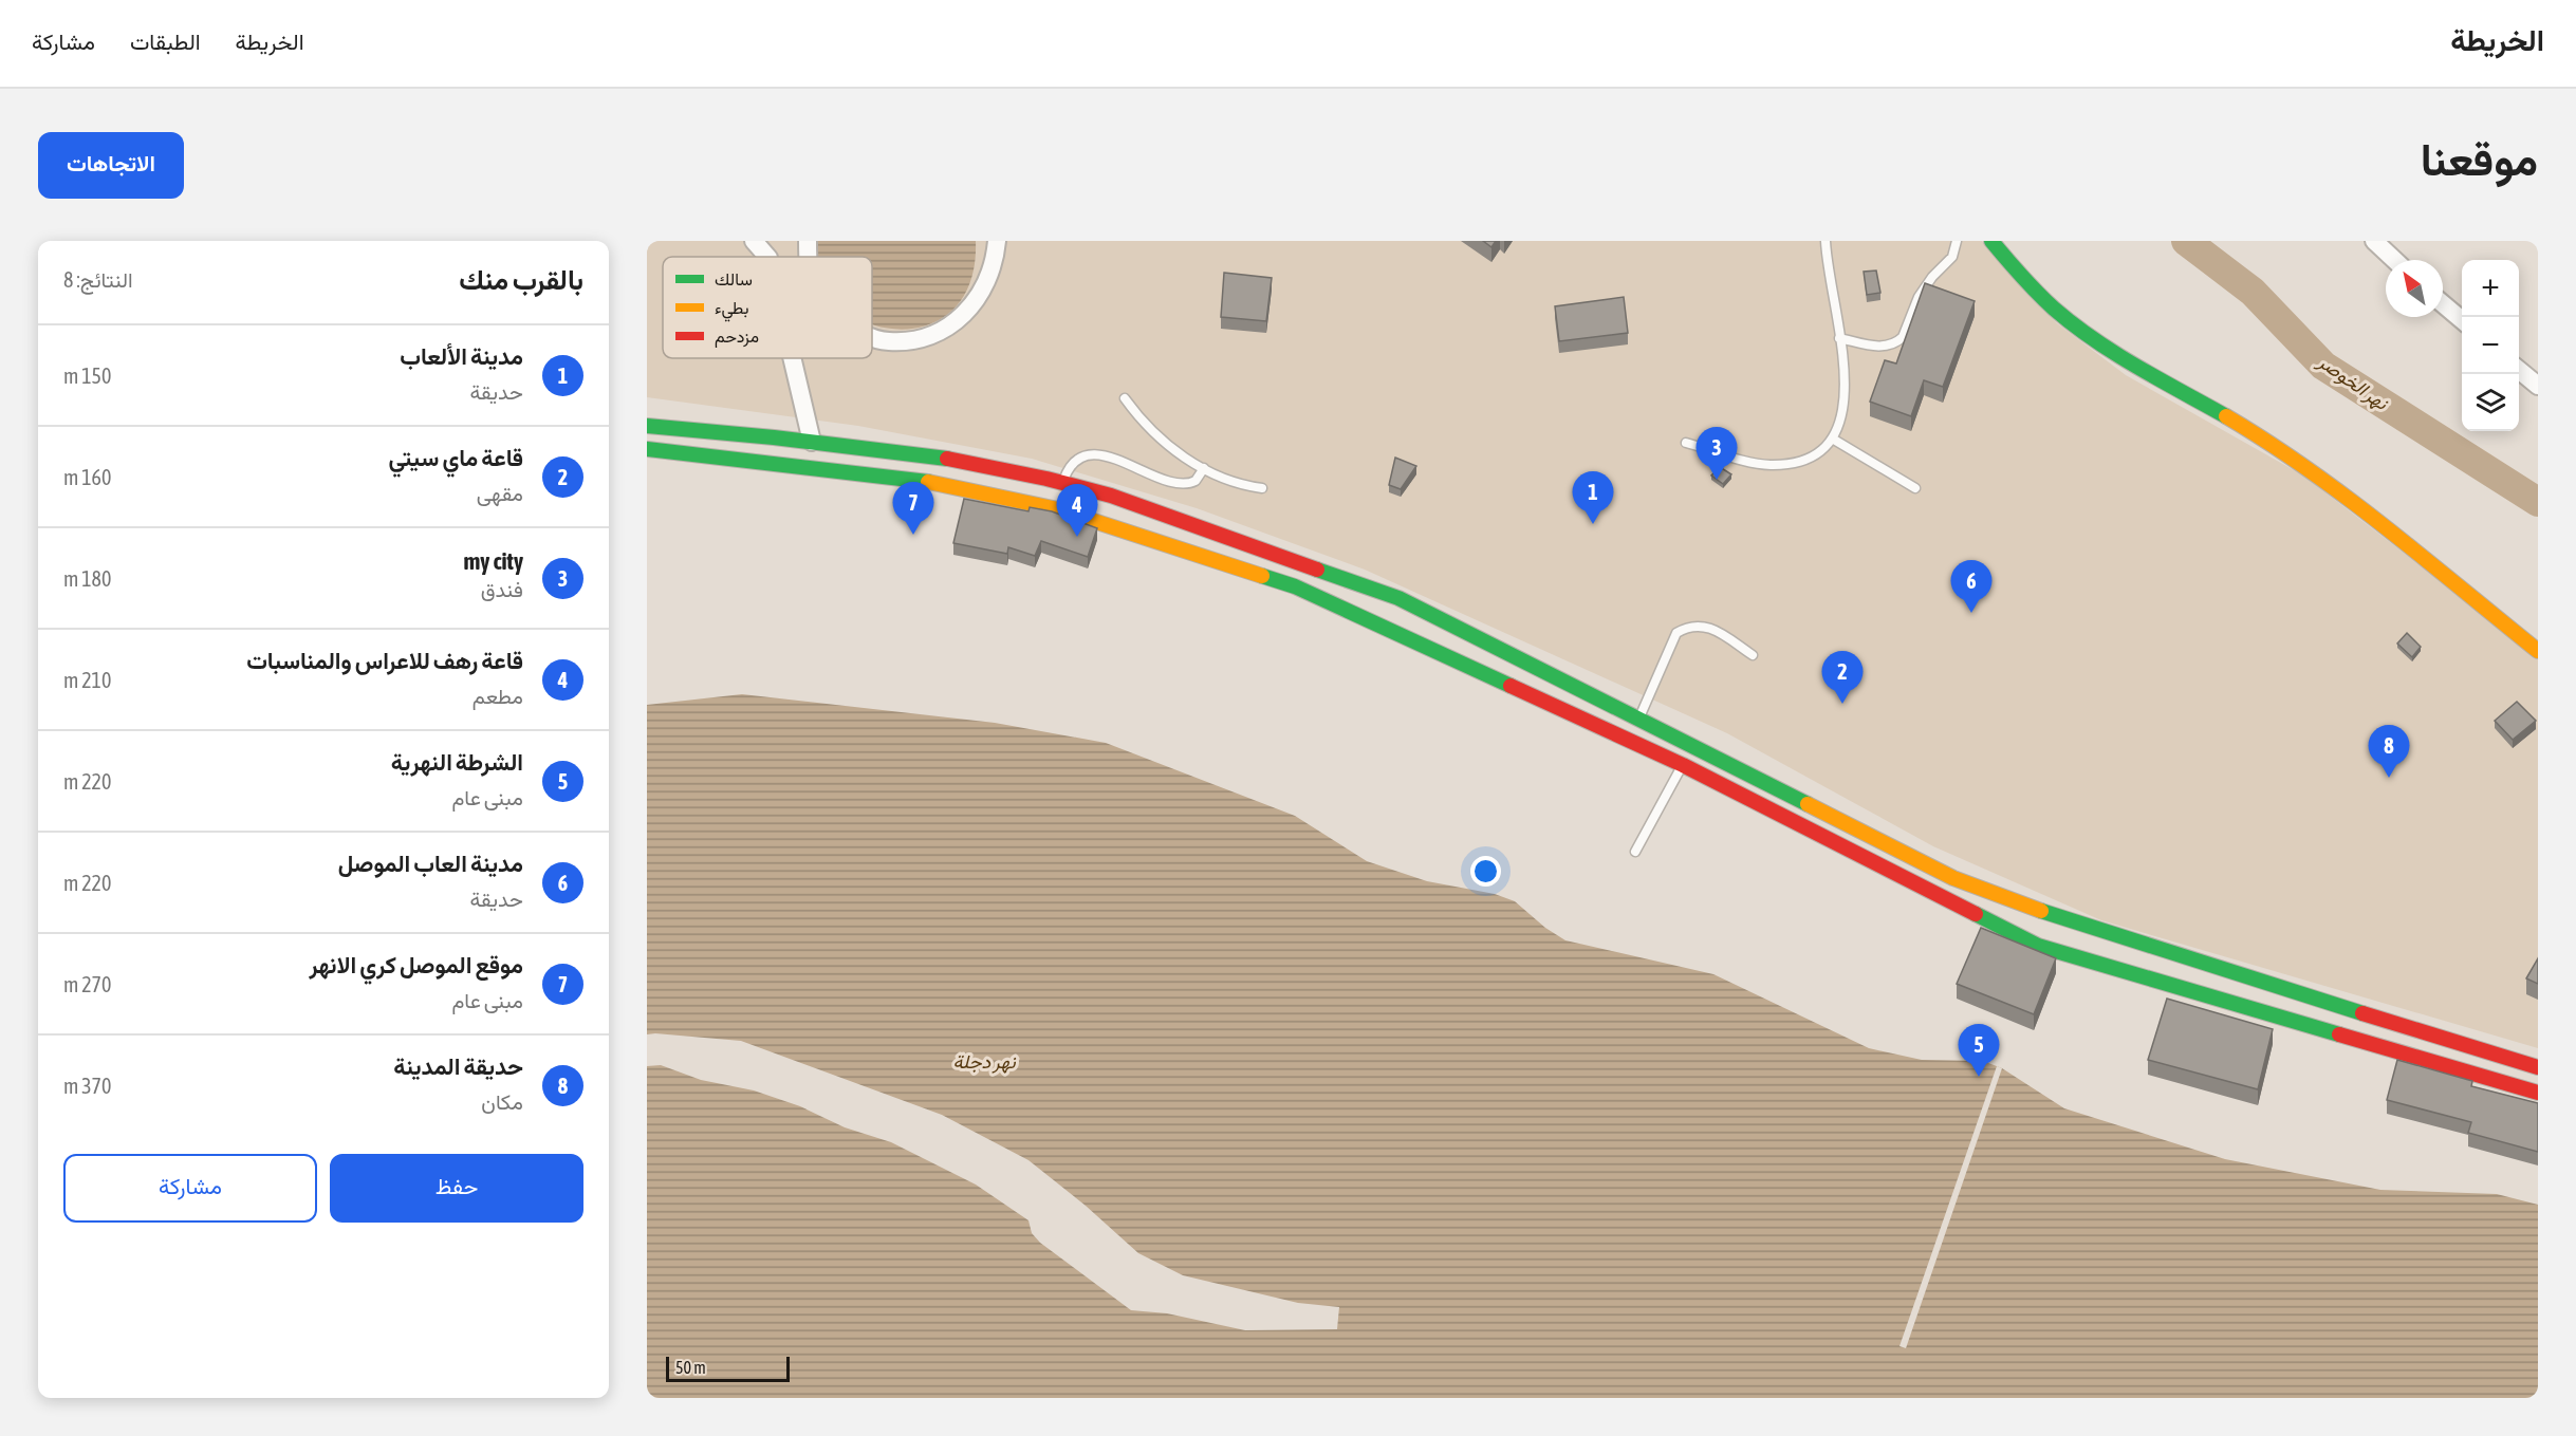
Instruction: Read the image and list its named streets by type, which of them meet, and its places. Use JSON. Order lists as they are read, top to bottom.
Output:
{
  "water": ["نهر الخوصر", "نهر دجلة"],
  "legend": ["سالك", "بطيء", "مزدحم"],
  "scale_bar": "50 m",
  "north": "top left",
  "page": {
    "header": "الخريطة",
    "nav": ["الخريطة", "الطبقات", "مشاركة"],
    "title": "موقعنا",
    "buttons": [
      "الاتجاهات",
      ["حفظ", "مشاركة"]
    ],
    "heading": ["بالقرب منك", "النتائج: 8"],
    "map_buttons": ["+", "−"],
    "list": [
      {
        "mark": "1",
        "name": "مدينة الألعاب",
        "note": "حديقة",
        "value": "150 m"
      },
      {
        "mark": "2",
        "name": "قاعة ماي سيتي",
        "note": "مقهى",
        "value": "160 m"
      },
      {
        "mark": "3",
        "name": "my city",
        "note": "فندق",
        "value": "180 m"
      },
      {
        "mark": "4",
        "name": "قاعة رهف للاعراس والمناسبات",
        "note": "مطعم",
        "value": "210 m"
      },
      {
        "mark": "5",
        "name": "الشرطة النهرية",
        "note": "مبنى عام",
        "value": "220 m"
      },
      {
        "mark": "6",
        "name": "مدينة العاب الموصل",
        "note": "حديقة",
        "value": "220 m"
      },
      {
        "mark": "7",
        "name": "موقع الموصل كري الانهر",
        "note": "مبنى عام",
        "value": "270 m"
      },
      {
        "mark": "8",
        "name": "حديقة المدينة",
        "note": "مكان",
        "value": "370 m"
      }
    ],
    "pins": [
      "3",
      "1",
      "7",
      "4",
      "6",
      "2",
      "8",
      "5"
    ],
    "scale": "50 m"
  }
}
